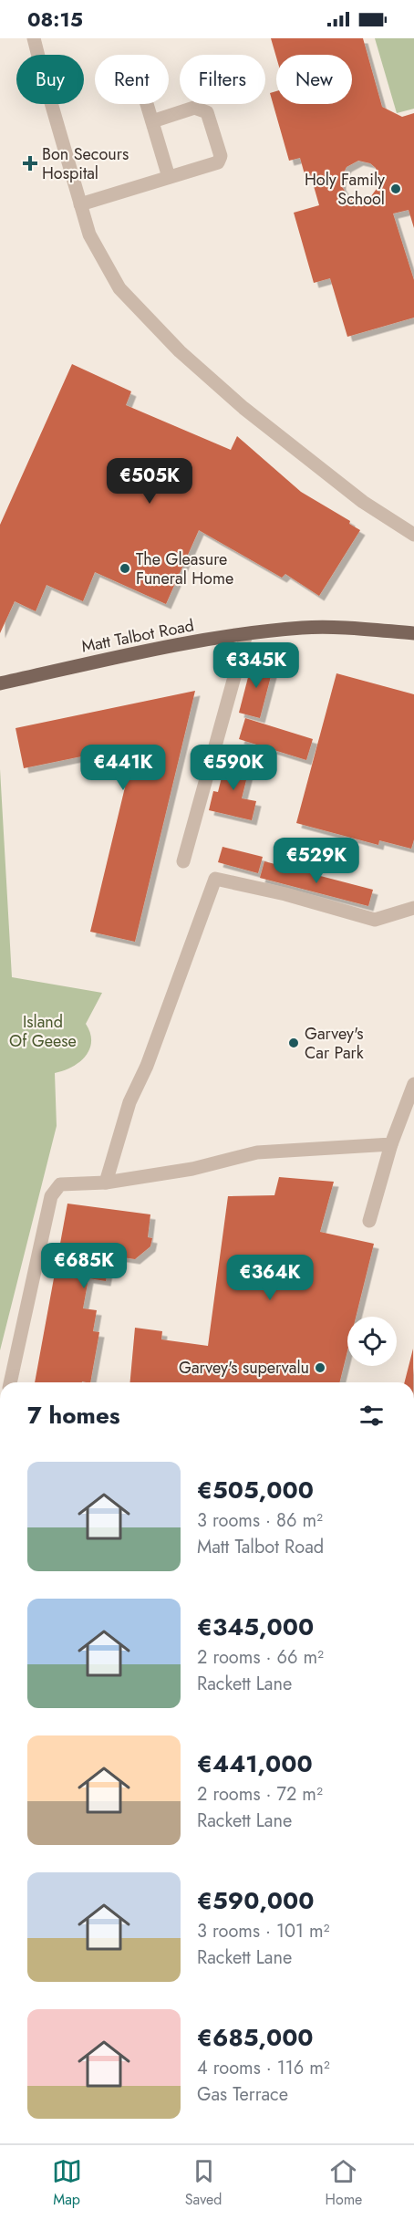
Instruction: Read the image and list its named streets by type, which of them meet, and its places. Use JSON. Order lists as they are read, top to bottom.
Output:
{
  "streets": {
    "main road": ["Matt Talbot Road"]
  },
  "parks": ["Island Of Geese"],
  "places": {
    "health": ["Bon Secours Hospital"],
    "other": [
      "Holy Family School",
      "The Gleasure Funeral Home",
      "Garvey's Car Park",
      "Garvey's supervalu"
    ]
  },
  "page": {
    "status": "08:15",
    "chip": [
      "Buy",
      "Rent",
      "Filters",
      "New"
    ],
    "price": [
      "€505K",
      "€345K",
      "€441K",
      "€590K",
      "€529K",
      "€685K",
      "€364K"
    ],
    "heading": "7 homes",
    "list": [
      {
        "name": "€505,000",
        "note": "3 rooms · 86 m² · Matt Talbot Road"
      },
      {
        "name": "€345,000",
        "note": "2 rooms · 66 m² · Rackett Lane"
      },
      {
        "name": "€441,000",
        "note": "2 rooms · 72 m² · Rackett Lane"
      },
      {
        "name": "€590,000",
        "note": "3 rooms · 101 m² · Rackett Lane"
      },
      {
        "name": "€685,000",
        "note": "4 rooms · 116 m² · Gas Terrace"
      }
    ],
    "tabs": ["Map", "Saved", "Home"]
  }
}
